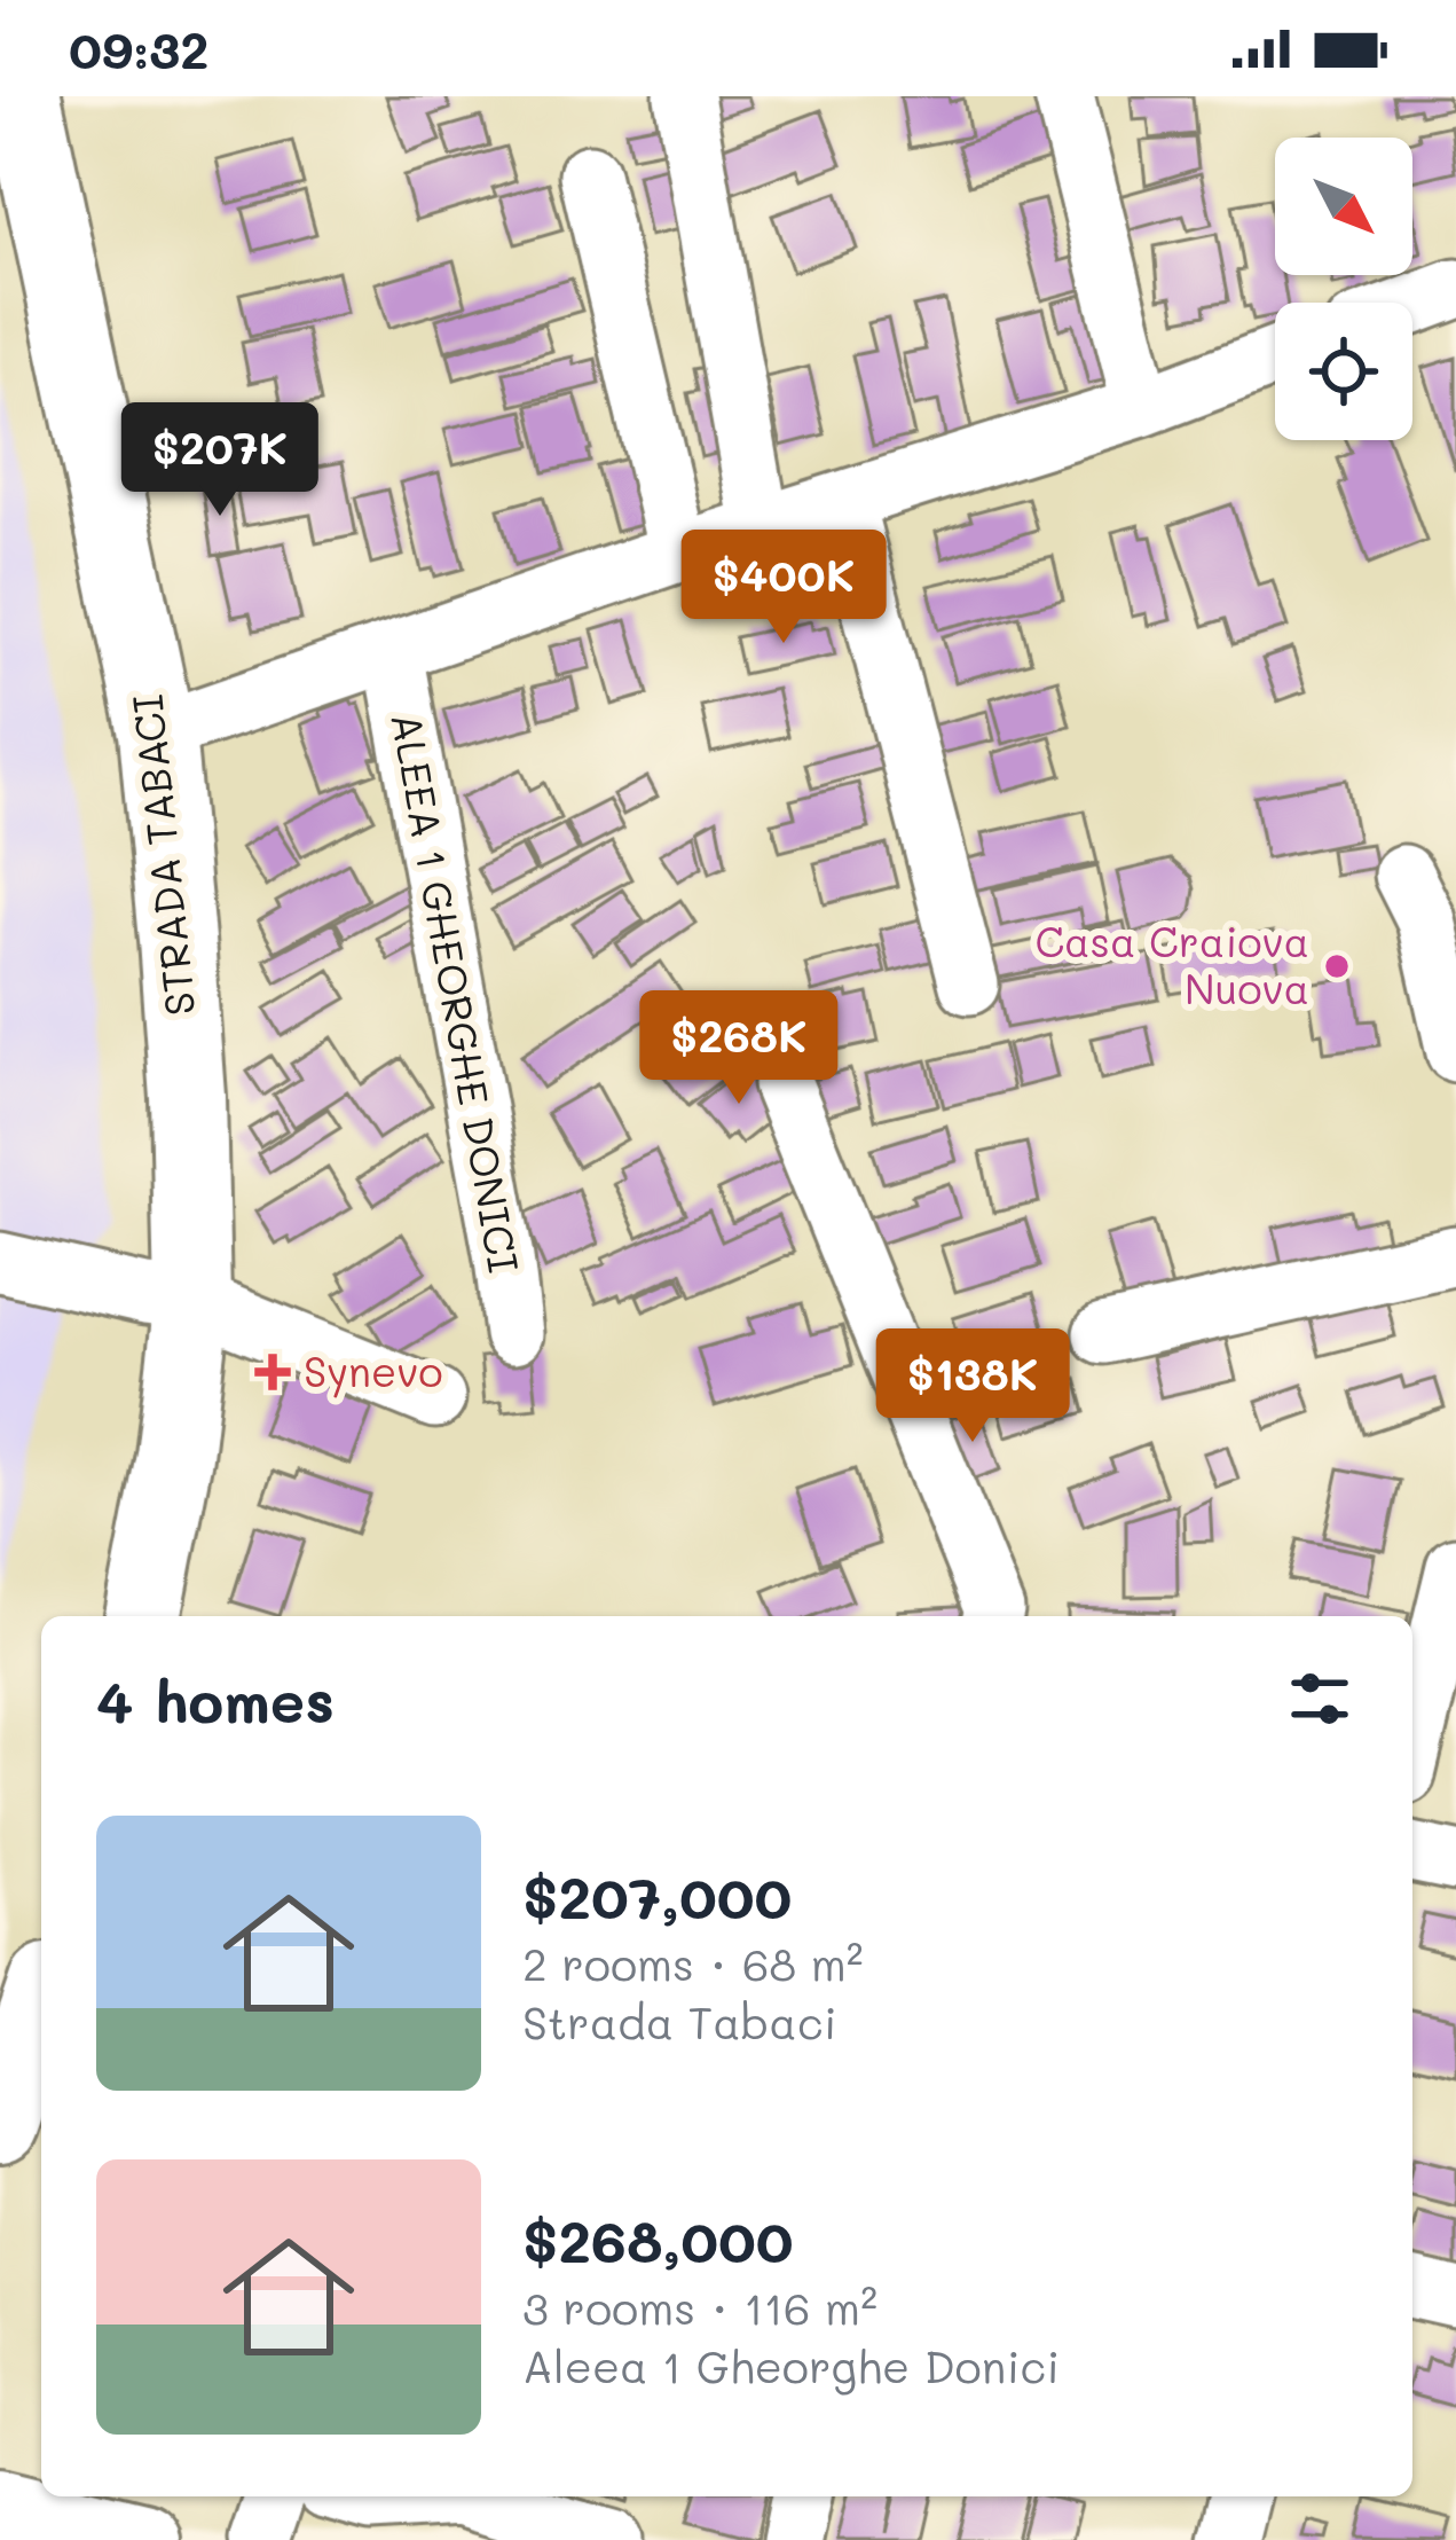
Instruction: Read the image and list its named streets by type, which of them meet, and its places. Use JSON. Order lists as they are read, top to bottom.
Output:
{
  "streets": {
    "main road": ["STRADA TABACI"],
    "street": ["ALEEA 1 GHEORGHE DONICI"]
  },
  "places": {
    "other": ["Casa Craiova Nuova"],
    "health": ["Synevo"]
  },
  "north": "bottom right",
  "page": {
    "status": "09:32",
    "price": [
      "$207K",
      "$400K",
      "$268K",
      "$138K"
    ],
    "heading": "4 homes",
    "list": [
      {
        "name": "$207,000",
        "note": "2 rooms · 68 m² · Strada Tabaci"
      },
      {
        "name": "$268,000",
        "note": "3 rooms · 116 m² · Aleea 1 Gheorghe Donici"
      }
    ]
  }
}
